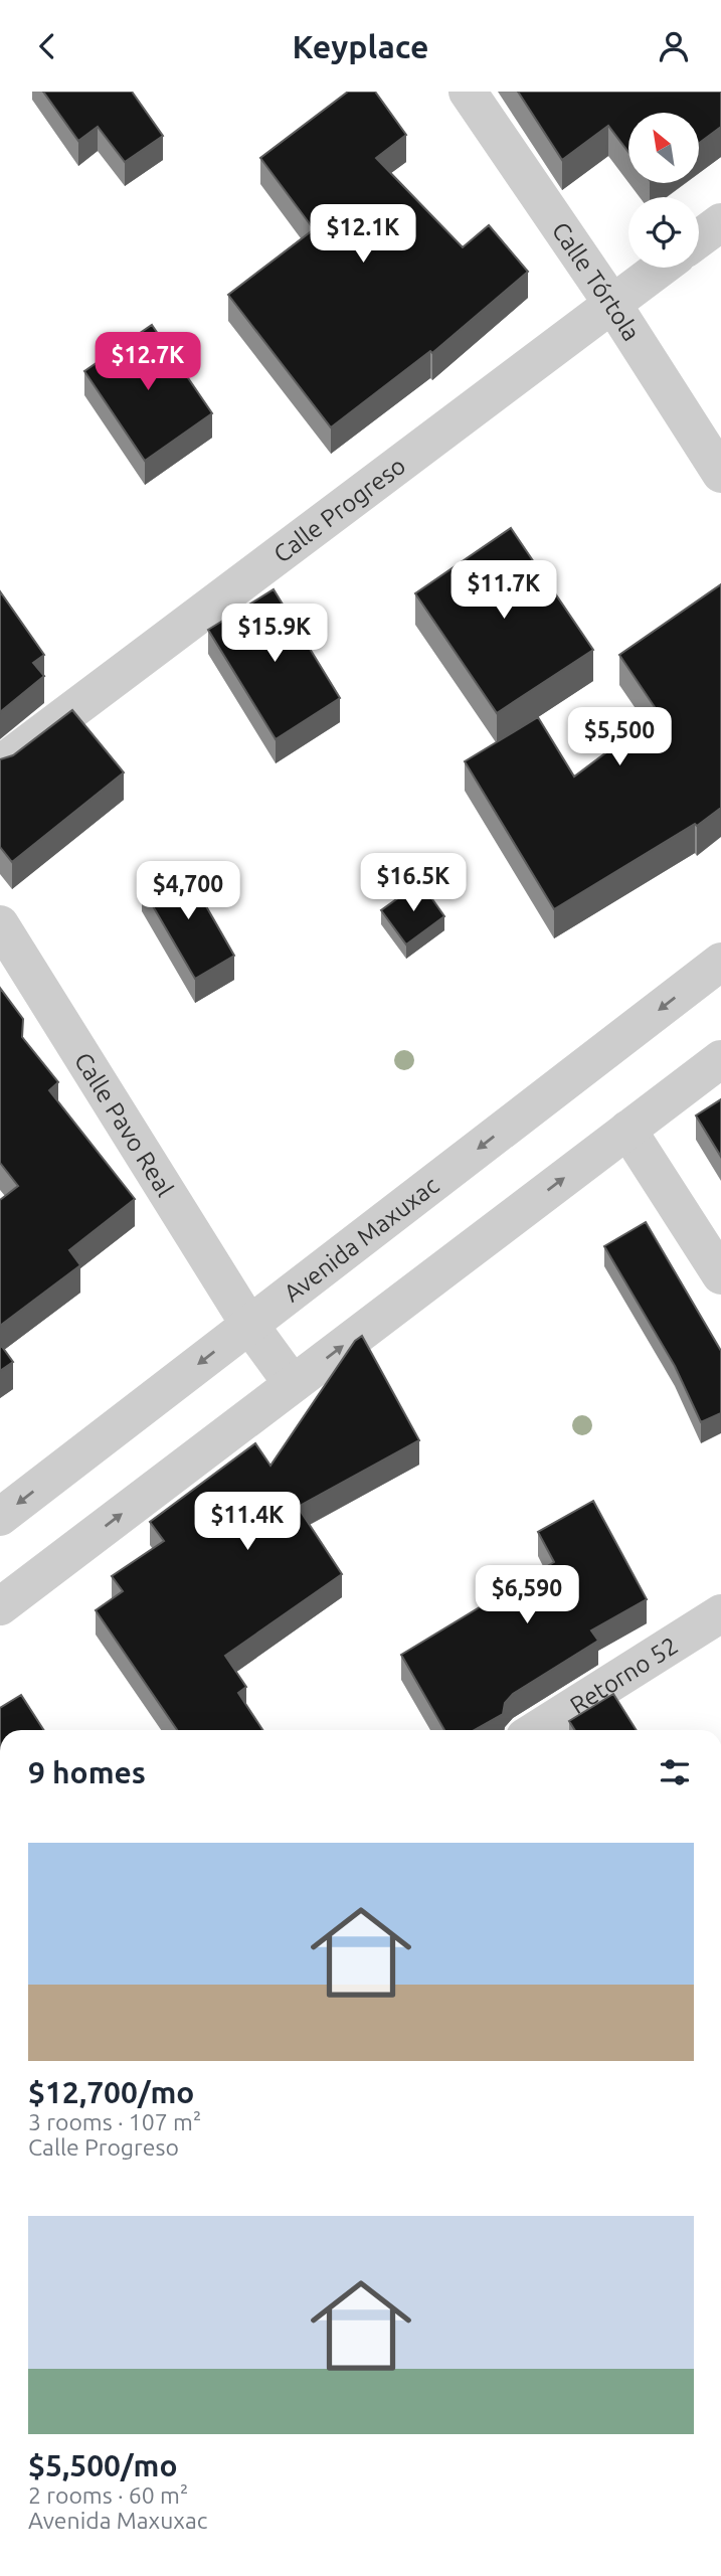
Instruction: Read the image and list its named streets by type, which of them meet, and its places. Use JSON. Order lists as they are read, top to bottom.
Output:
{
  "streets": {
    "street": [
      "Calle Tórtola",
      "Calle Progreso",
      "Calle Pavo Real",
      "Avenida Maxuxac",
      "Retorno 52"
    ]
  },
  "crossings": [
    ["Calle Tórtola", "Calle Progreso"],
    ["Calle Pavo Real", "Avenida Maxuxac"]
  ],
  "north": "top left",
  "page": {
    "header": "Keyplace",
    "price": [
      "$12.1K",
      "$12.7K",
      "$11.7K",
      "$15.9K",
      "$5,500",
      "$16.5K",
      "$4,700",
      "$11.4K",
      "$6,590"
    ],
    "heading": "9 homes",
    "list": [
      {
        "name": "$12,700/mo",
        "note": "3 rooms · 107 m² · Calle Progreso"
      },
      {
        "name": "$5,500/mo",
        "note": "2 rooms · 60 m² · Avenida Maxuxac"
      }
    ]
  }
}
